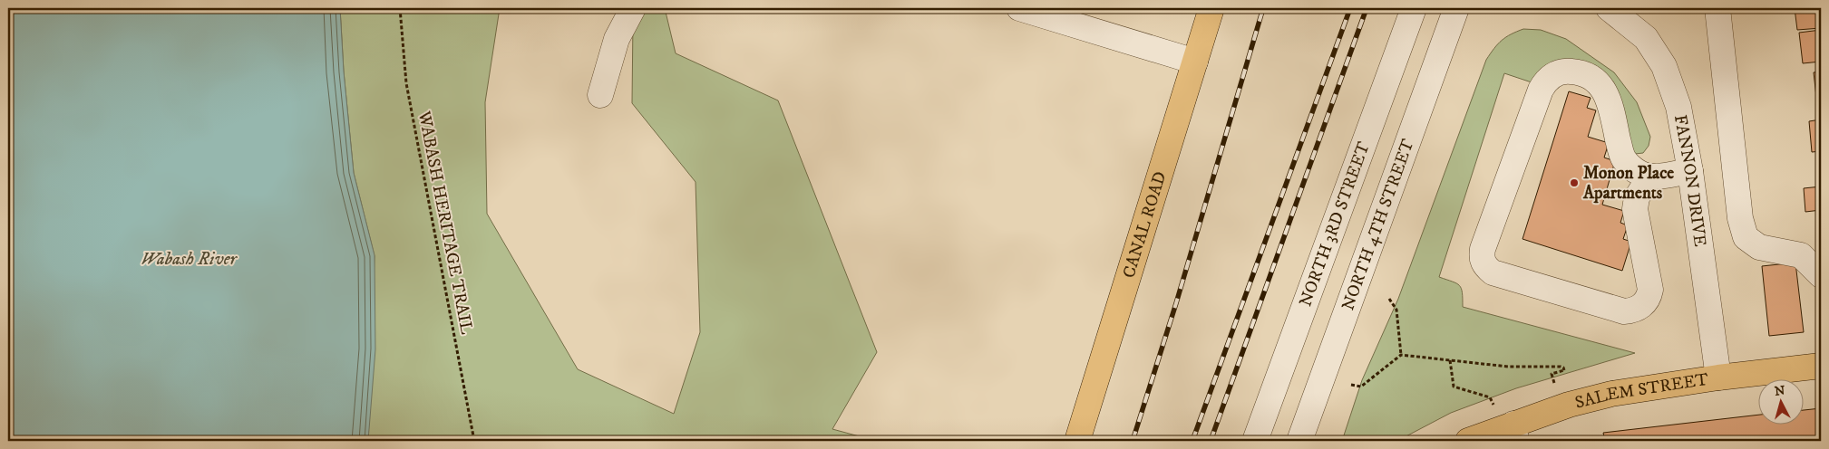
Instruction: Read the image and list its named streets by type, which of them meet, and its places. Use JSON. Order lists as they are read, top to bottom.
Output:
{
  "streets": {
    "main road": ["CANAL ROAD", "SALEM STREET"],
    "street": ["FANNON DRIVE", "NORTH 3RD STREET", "NORTH 4TH STREET"],
    "path": ["WABASH HERITAGE TRAIL"]
  },
  "crossings": [
    ["FANNON DRIVE", "SALEM STREET"]
  ],
  "water": ["Wabash River"],
  "places": ["Monon Place Apartments"],
  "north": "top"
}
